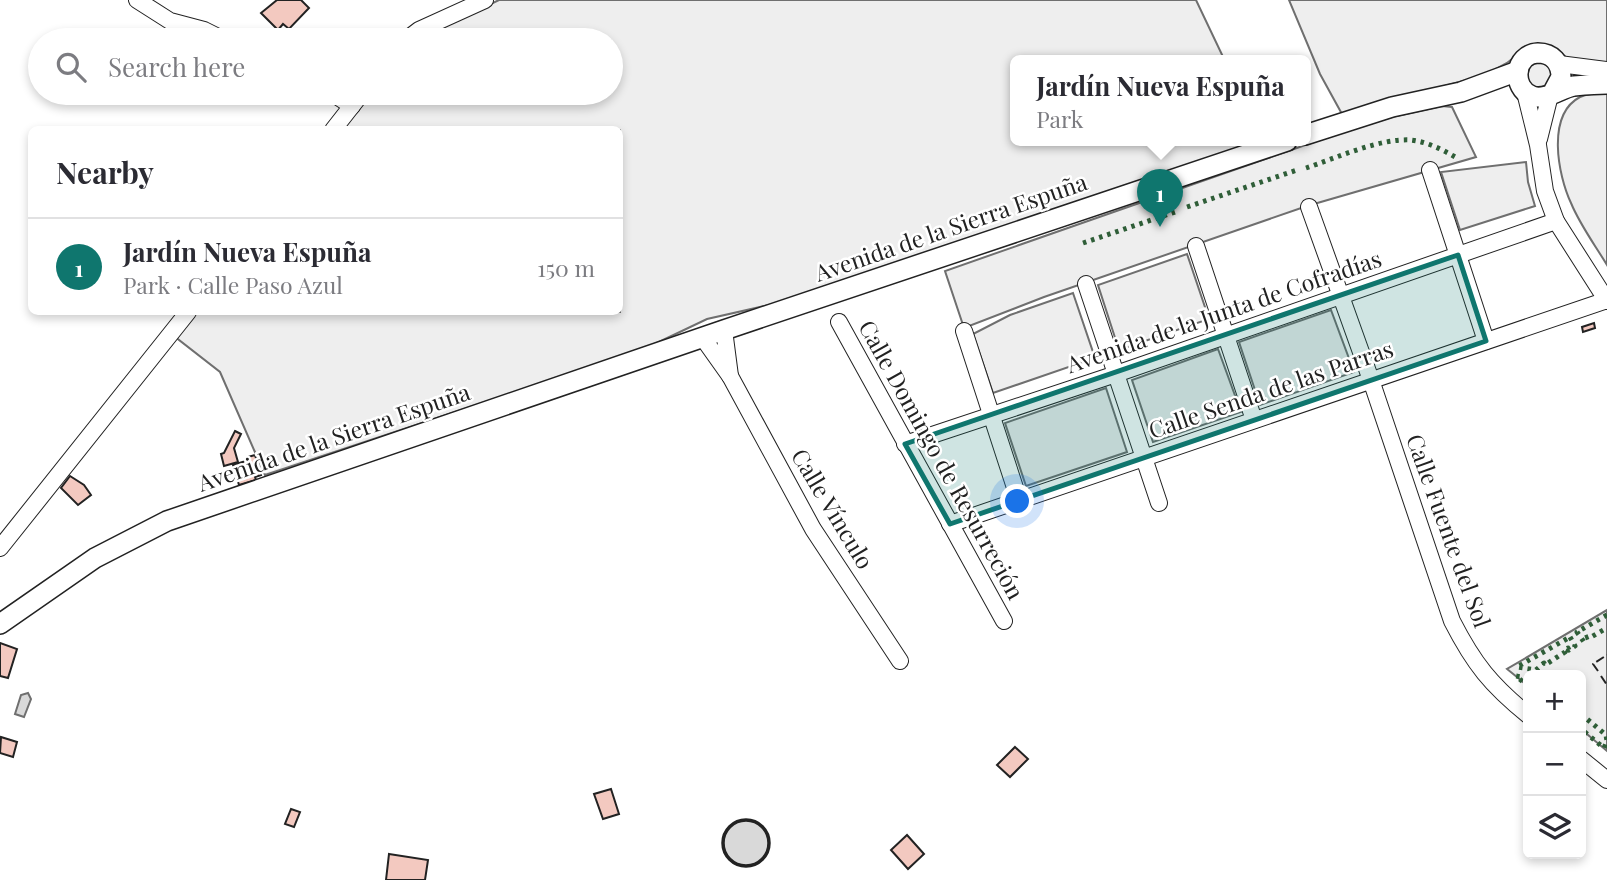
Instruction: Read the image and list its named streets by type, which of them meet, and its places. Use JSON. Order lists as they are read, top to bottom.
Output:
{
  "streets": {
    "main road": ["Avenida de la Sierra Espuña"],
    "street": [
      "Avenida de la Junta de Cofradías",
      "Calle Senda de las Parras",
      "Calle Domingo de Resurreción",
      "Calle Vínculo",
      "Calle Fuente del Sol"
    ]
  },
  "crossings": [
    ["Avenida de la Sierra Espuña", "Calle Vínculo"],
    ["Avenida de la Junta de Cofradías", "Calle Domingo de Resurreción"],
    ["Avenida de la Junta de Cofradías", "Calle Fuente del Sol"],
    ["Calle Senda de las Parras", "Calle Domingo de Resurreción"],
    ["Calle Senda de las Parras", "Calle Fuente del Sol"]
  ],
  "page": {
    "search": "Search here",
    "popup": ["Jardín Nueva Espuña", "Park"],
    "heading": "Nearby",
    "pins": "1",
    "list": [
      {
        "mark": "1",
        "name": "Jardín Nueva Espuña",
        "note": "Park · Calle Paso Azul",
        "value": "150 m"
      }
    ],
    "map_buttons": ["+", "−"]
  }
}
